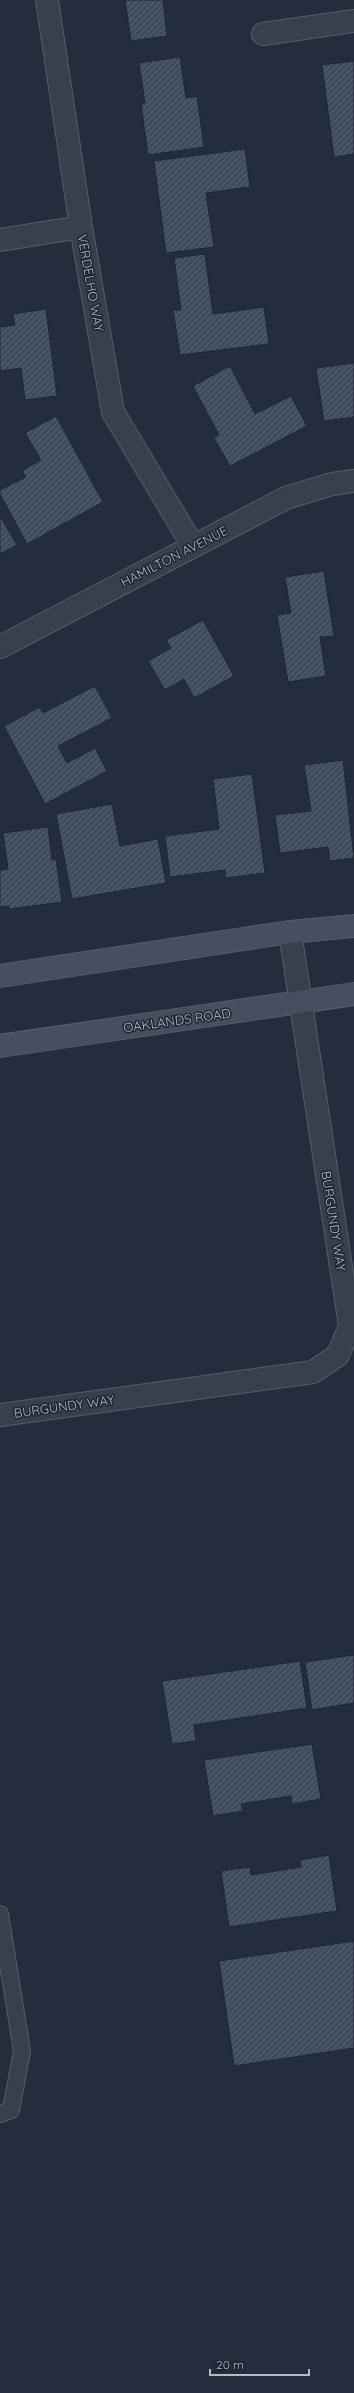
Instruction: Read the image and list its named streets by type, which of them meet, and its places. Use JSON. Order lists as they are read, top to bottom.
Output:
{
  "streets": {
    "main road": ["OAKLANDS ROAD"],
    "street": ["VERDELHO WAY", "HAMILTON AVENUE", "BURGUNDY WAY"]
  },
  "crossings": [
    ["VERDELHO WAY", "HAMILTON AVENUE"],
    ["OAKLANDS ROAD", "BURGUNDY WAY"]
  ],
  "scale_bar": "20 m"
}
